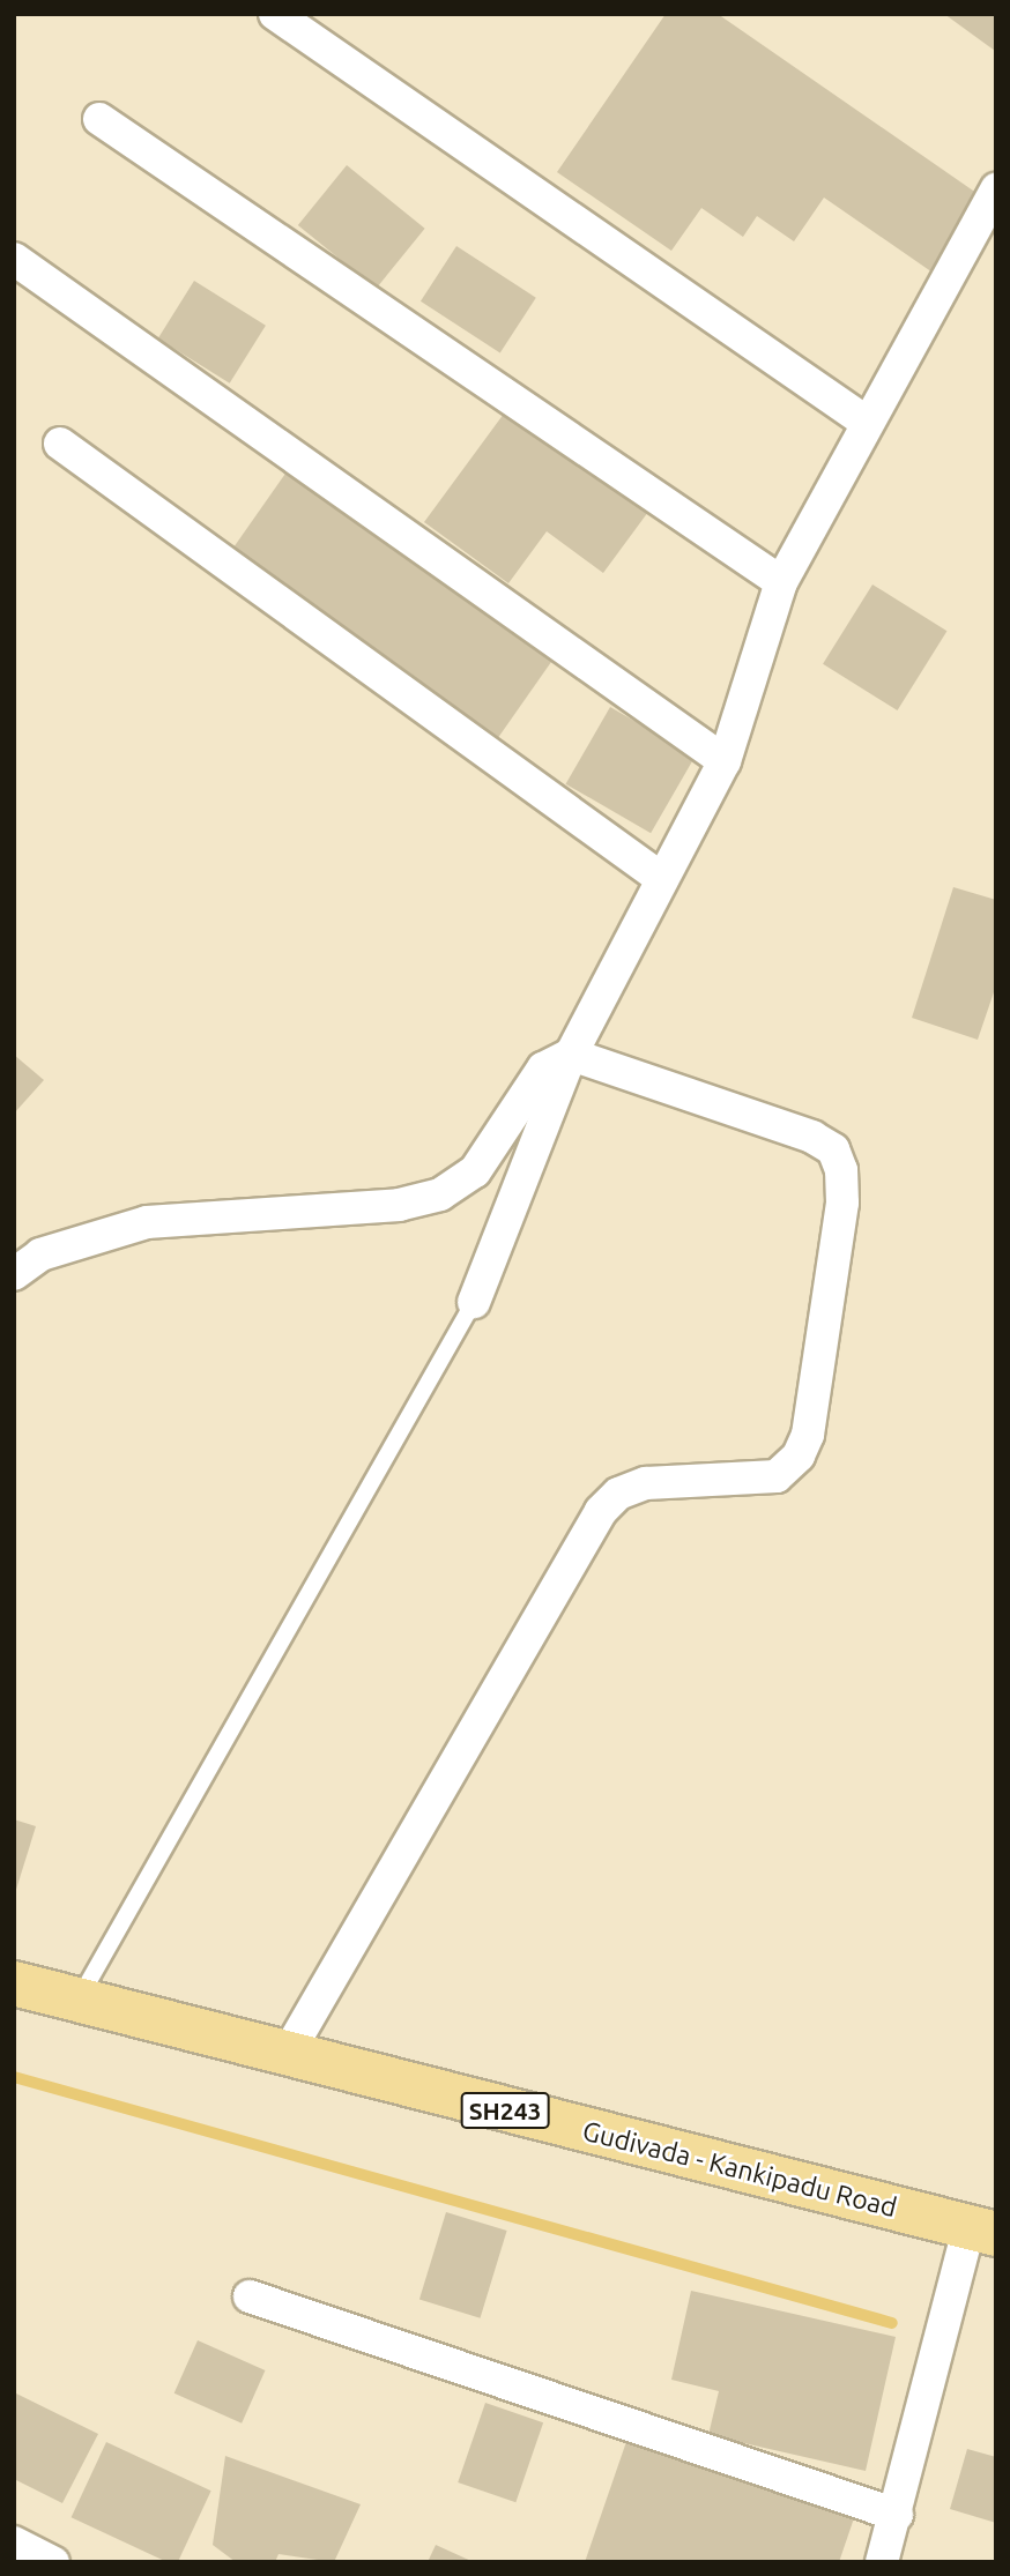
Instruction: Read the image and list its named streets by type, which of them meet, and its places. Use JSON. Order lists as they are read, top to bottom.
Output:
{
  "streets": {
    "main road": ["SH243", "Gudivada - Kankipadu Road"]
  }
}
